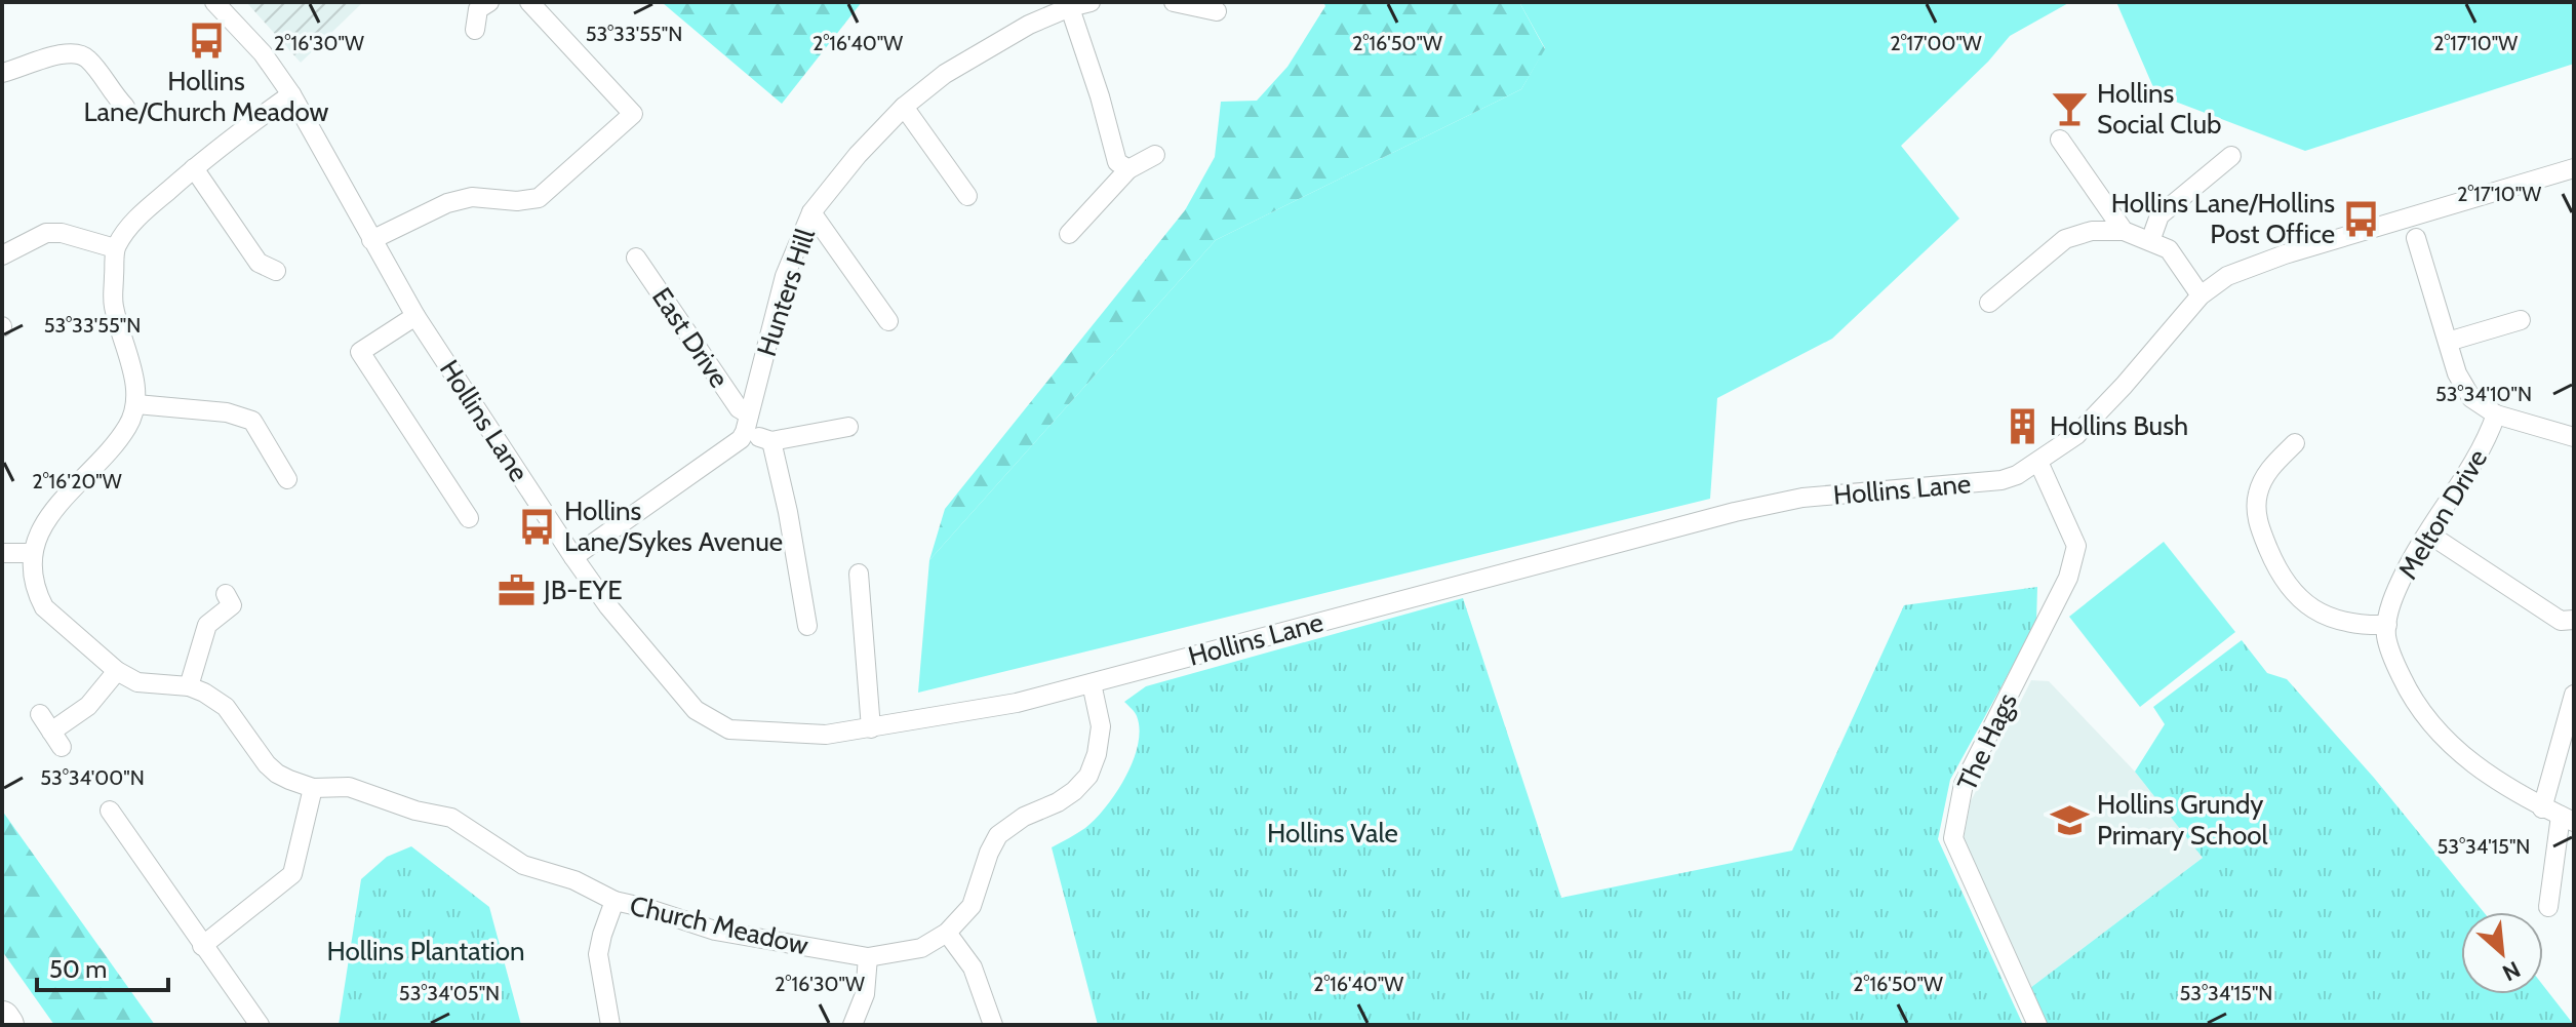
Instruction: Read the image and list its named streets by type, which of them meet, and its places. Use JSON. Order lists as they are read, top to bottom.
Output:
{
  "streets": {
    "street": [
      "Hunters Hill",
      "East Drive",
      "Hollins Lane",
      "Melton Drive",
      "The Hags",
      "Church Meadow"
    ]
  },
  "crossings": [
    ["Hunters Hill", "East Drive"],
    ["Hollins Lane", "The Hags"],
    ["Hollins Lane", "Church Meadow"]
  ],
  "parks": ["Hollins Vale", "Hollins Plantation"],
  "places": {
    "bus stop": ["Hollins Lane/Church Meadow", "Hollins Lane/Hollins Post Office", "Hollins Lane/Sykes Avenue"],
    "bar": ["Hollins Social Club"],
    "building": ["Hollins Bush"],
    "office": ["JB-EYE"],
    "school or university": ["Hollins Grundy Primary School"]
  },
  "scale_bar": "50 m",
  "north": "bottom right",
  "coordinates": [
    "53°33'55\"N",
    "2°17'10\"W",
    "2°16'30\"W",
    "2°16'40\"W",
    "2°16'50\"W",
    "2°17'00\"W",
    "53°34'10\"N",
    "2°16'20\"W",
    "53°34'00\"N",
    "53°34'15\"N",
    "53°34'05\"N"
  ]
}
